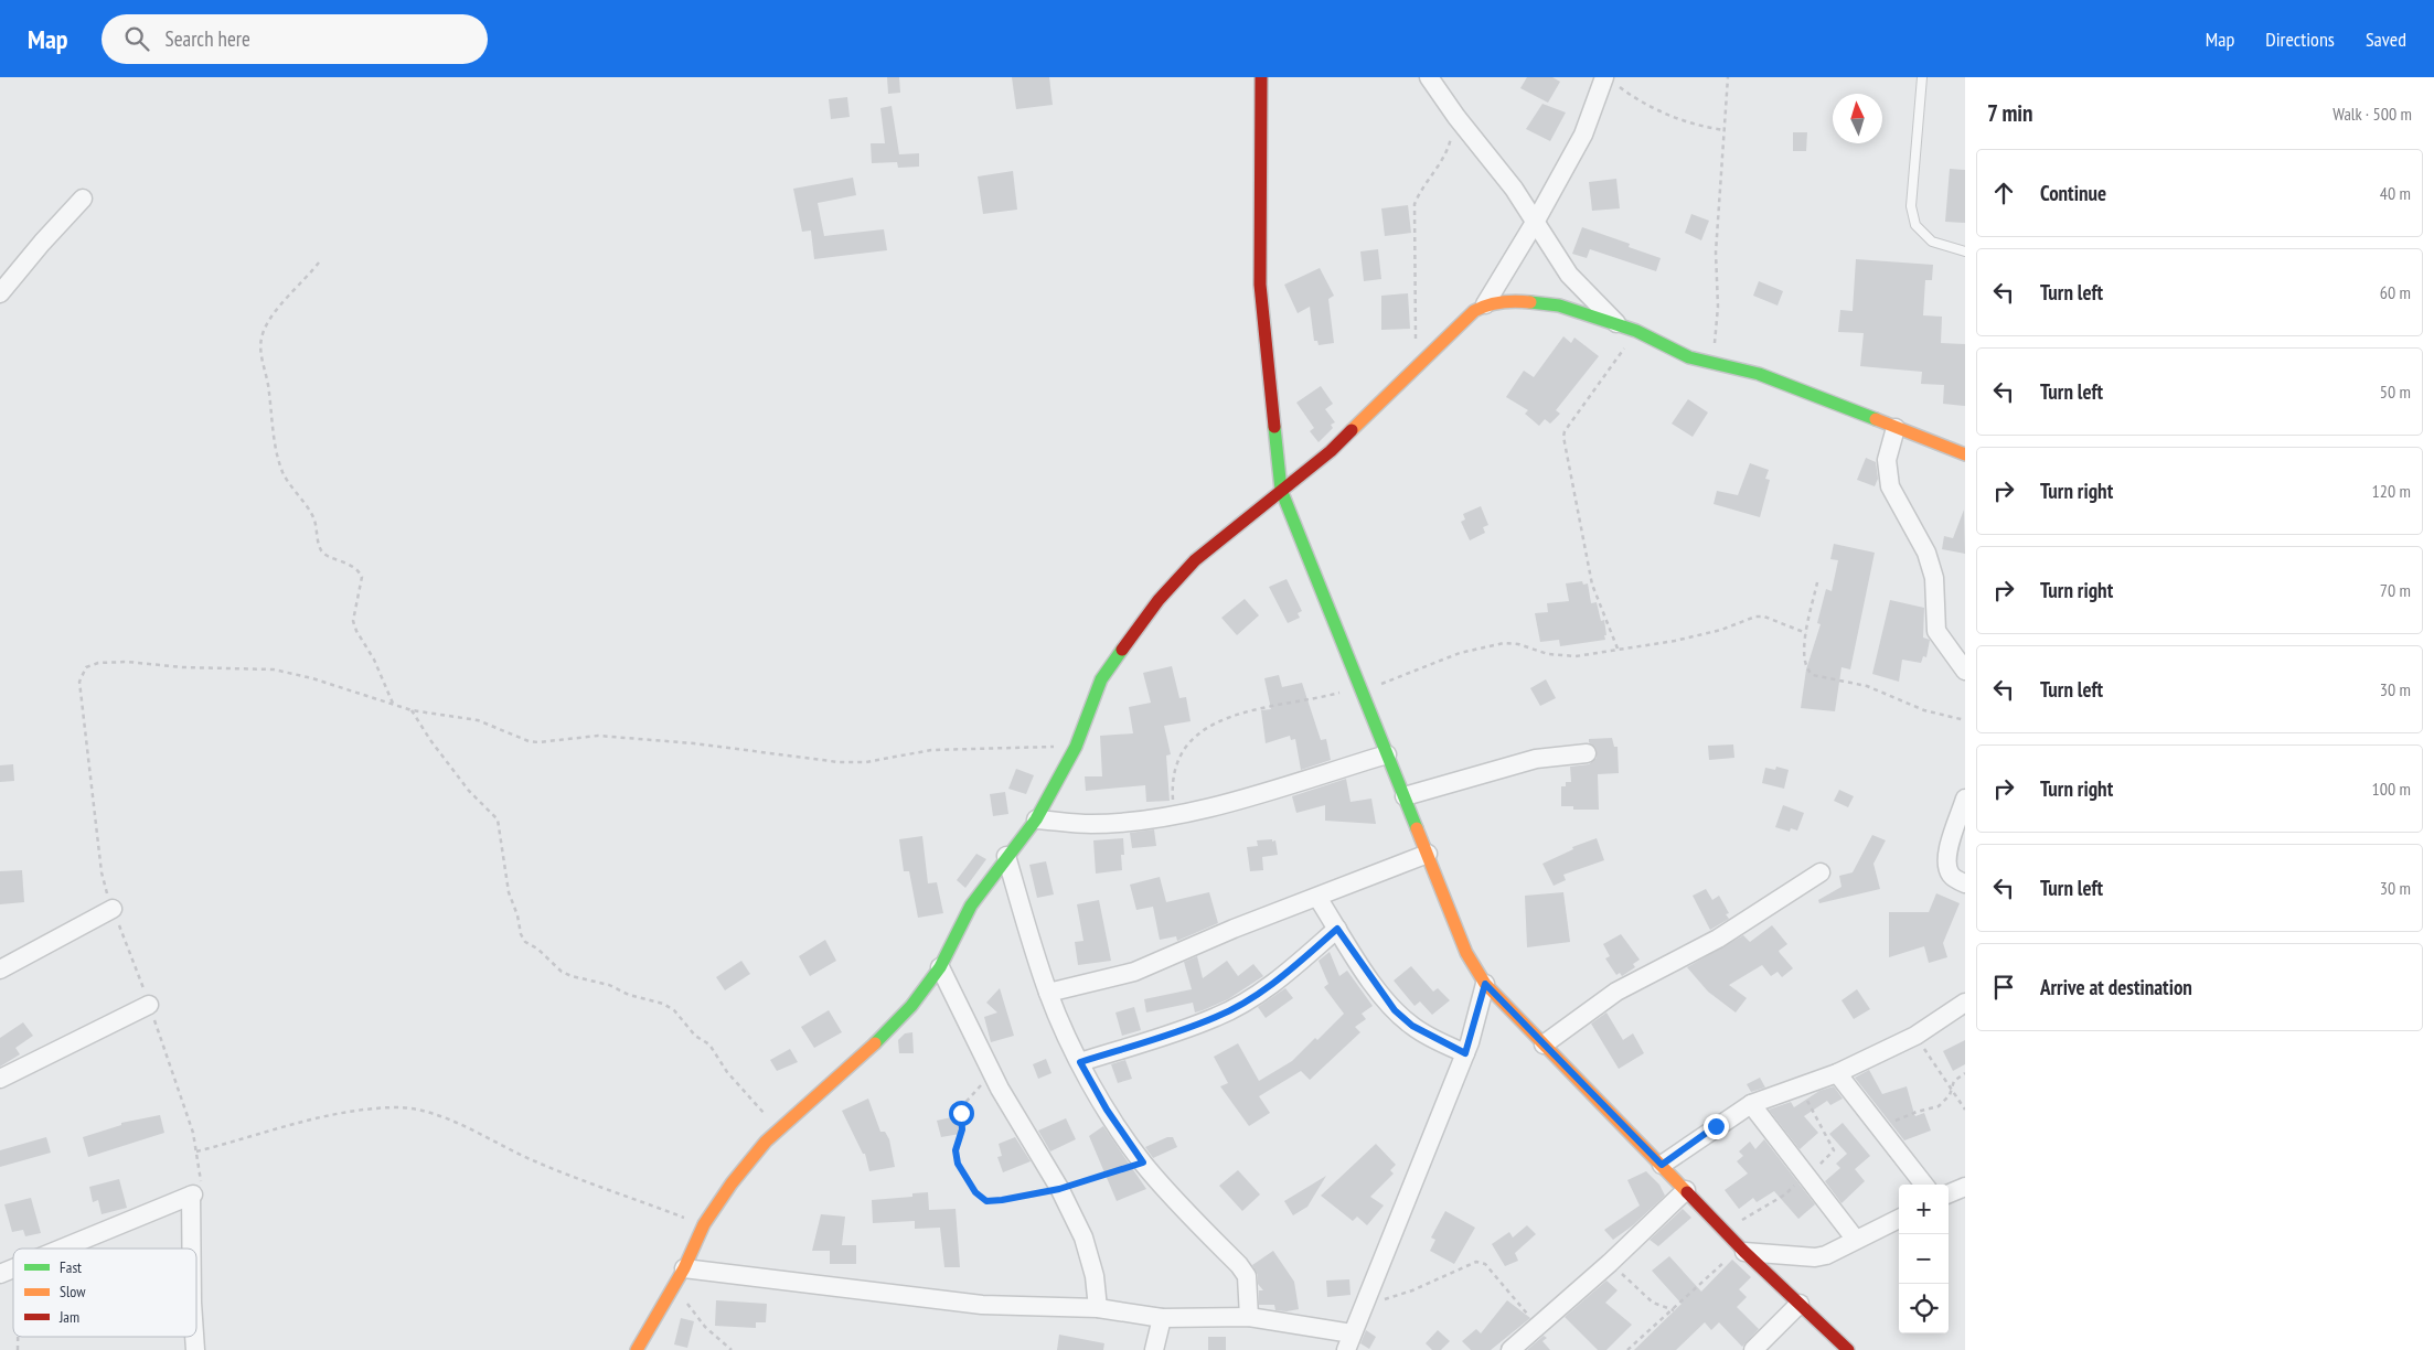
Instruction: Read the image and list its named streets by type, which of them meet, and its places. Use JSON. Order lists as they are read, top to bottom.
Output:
{
  "legend": ["Fast", "Slow", "Jam"],
  "north": "top",
  "page": {
    "header": "Map",
    "search": "Search here",
    "nav": ["Map", "Directions", "Saved"],
    "heading": ["7 min", "Walk · 500 m"],
    "list": [
      ["Continue", "40 m"],
      ["Turn left", "60 m"],
      ["Turn left", "50 m"],
      ["Turn right", "120 m"],
      ["Turn right", "70 m"],
      ["Turn left", "30 m"],
      ["Turn right", "100 m"],
      ["Turn left", "30 m"],
      "Arrive at destination"
    ],
    "map_buttons": ["+", "−"]
  }
}
